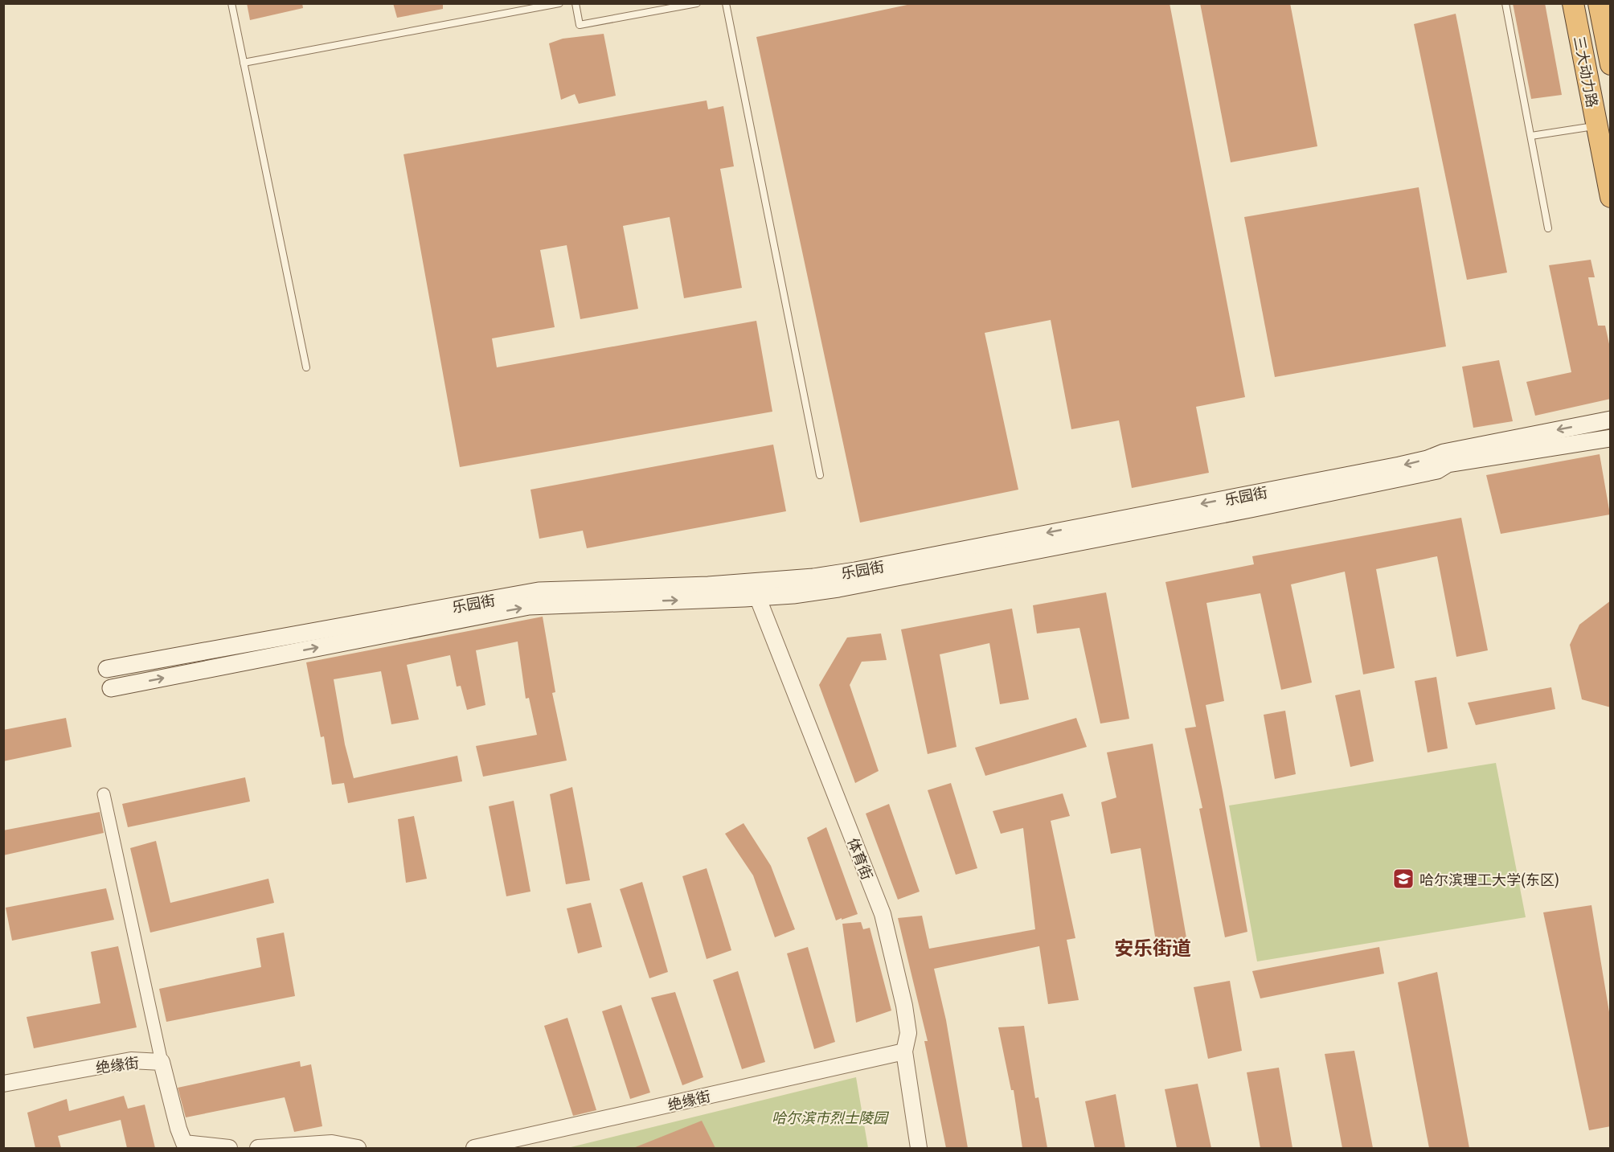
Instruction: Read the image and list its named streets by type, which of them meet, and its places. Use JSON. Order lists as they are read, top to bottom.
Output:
{
  "streets": {
    "highway": ["三大动力路"],
    "main road": ["乐园街"],
    "street": ["体育街", "绝缘街"]
  },
  "crossings": [
    ["乐园街", "体育街"],
    ["体育街", "绝缘街"]
  ],
  "districts": ["安乐街道"],
  "parks": ["哈尔滨市烈士陵园"],
  "places": {
    "school or university": ["哈尔滨理工大学(东区)"]
  }
}
